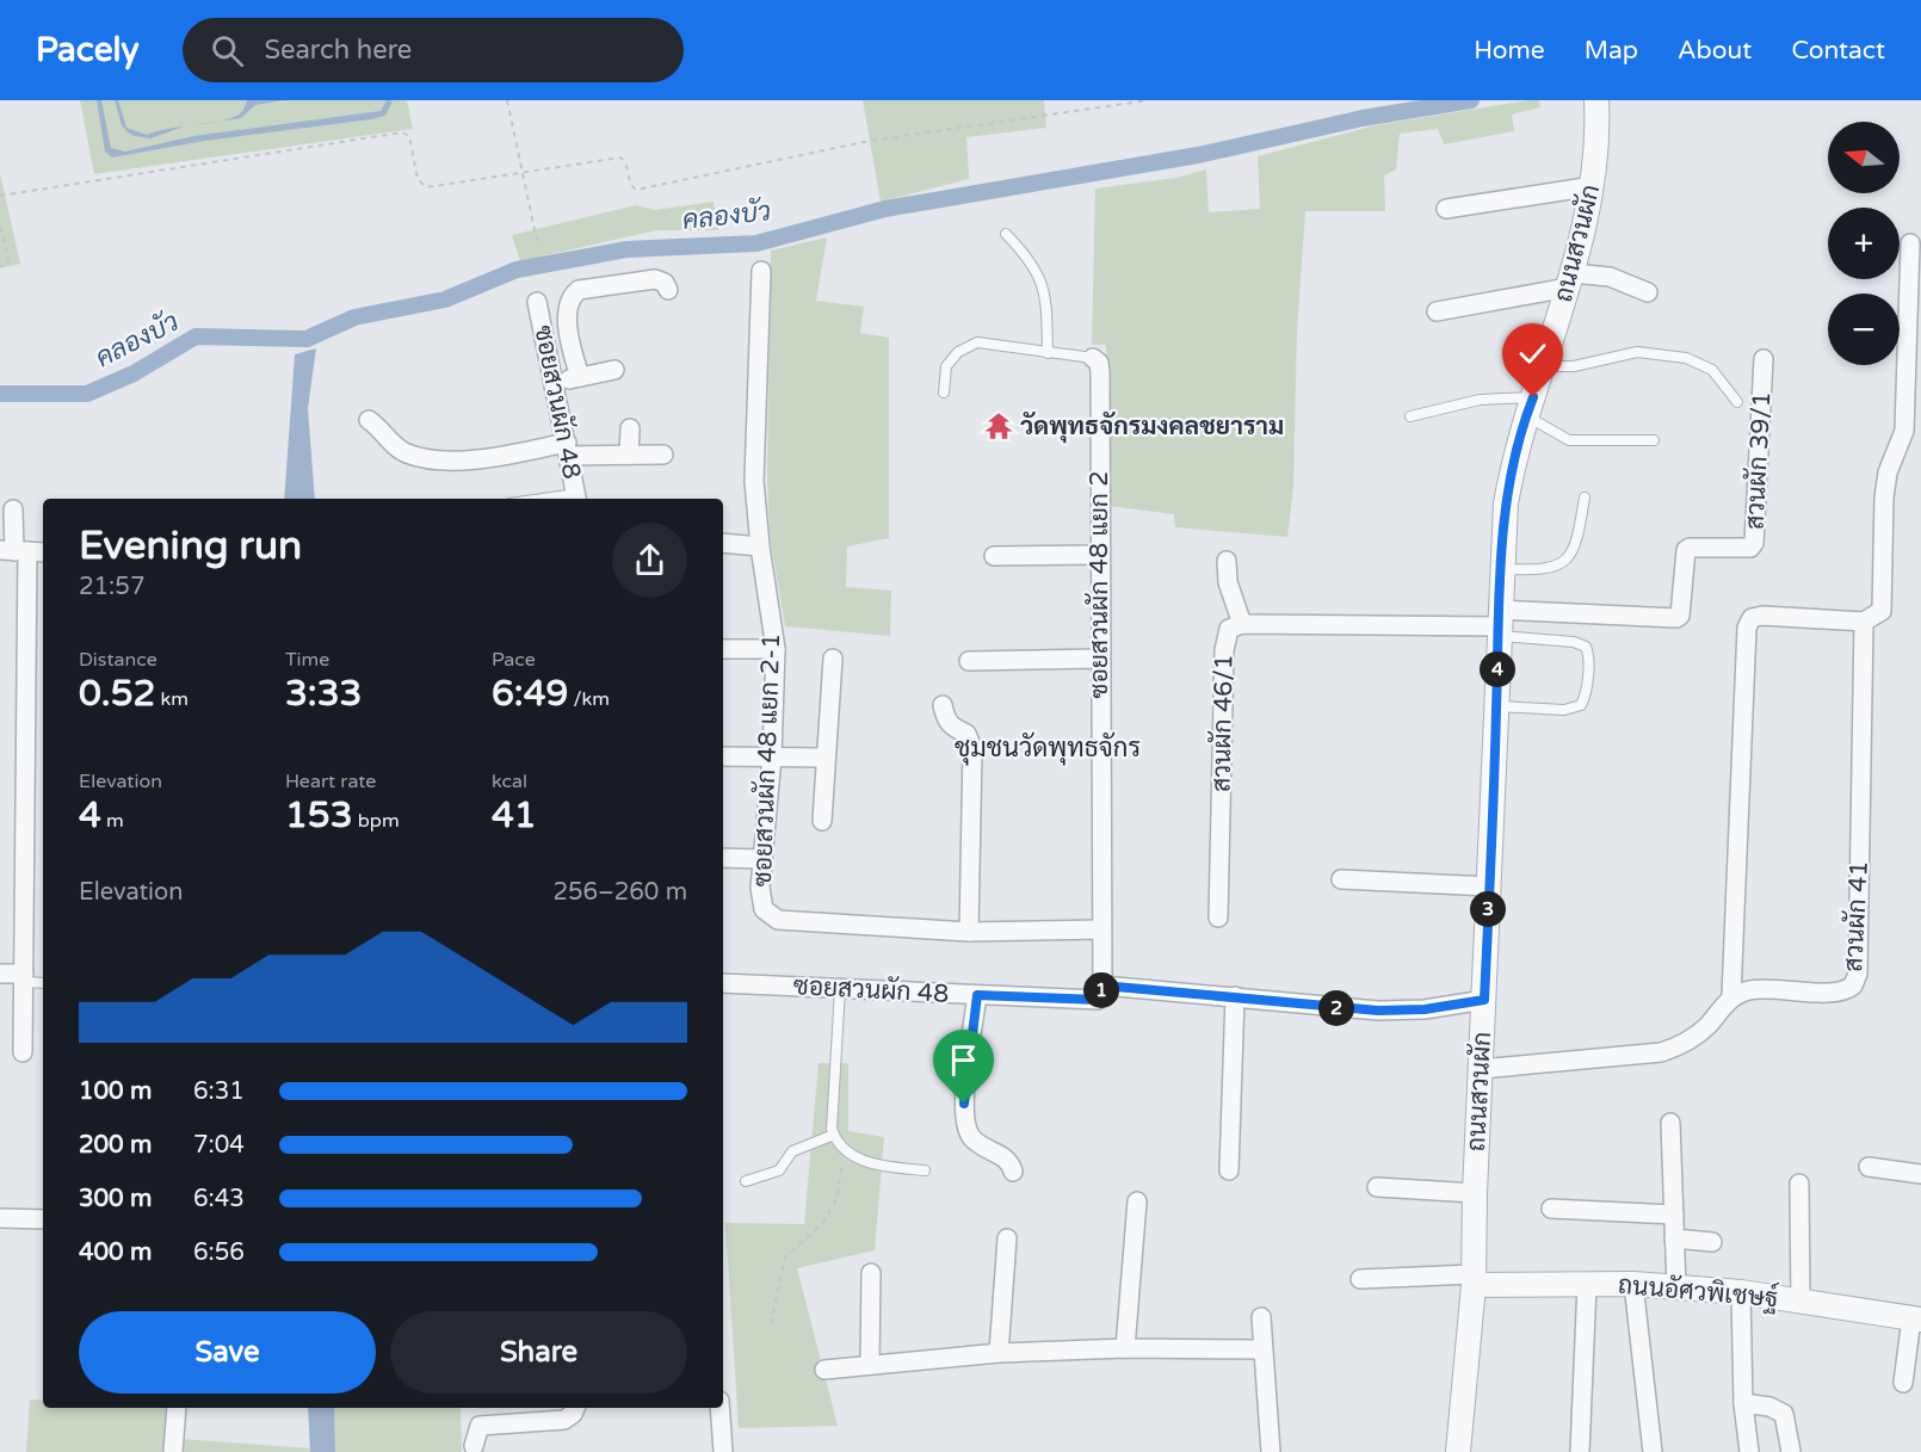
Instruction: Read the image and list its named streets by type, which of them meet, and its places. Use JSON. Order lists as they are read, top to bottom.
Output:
{
  "streets": {
    "street": [
      "ถนนสวนผัก",
      "ซอยสวนผัก 48",
      "สวนผัก 39/1",
      "ซอยสวนผัก 48 แยก 2",
      "สวนผัก 46/1",
      "ซอยสวนผัก 48 แยก 2-1",
      "สวนผัก 41",
      "ถนนอัศวพิเชษฐ์"
    ]
  },
  "crossings": [
    ["ถนนสวนผัก", "สวนผัก 39/1"],
    ["ถนนสวนผัก", "สวนผัก 46/1"],
    ["ถนนสวนผัก", "ถนนอัศวพิเชษฐ์"],
    ["ซอยสวนผัก 48", "ซอยสวนผัก 48 แยก 2"],
    ["สวนผัก 39/1", "สวนผัก 46/1"],
    ["ซอยสวนผัก 48 แยก 2", "ซอยสวนผัก 48 แยก 2-1"]
  ],
  "districts": ["ชุมชนวัดพุทธจักร"],
  "water": ["คลองบัว"],
  "places": {
    "temple": ["วัดพุทธจักรมงคลชยาราม"]
  },
  "north": "left",
  "page": {
    "header": "Pacely",
    "search": "Search here",
    "nav": [
      "Home",
      "Map",
      "About",
      "Contact"
    ],
    "map_buttons": ["+", "−"],
    "heading": ["Evening run", "21:57"],
    "stats": [
      ["Distance", "0.52 km"],
      ["Time", "3:33"],
      ["Pace", "6:49 /km"],
      ["Elevation", "4 m"],
      ["Heart rate", "153 bpm"],
      ["kcal", "41"]
    ],
    "pins": [
      "4",
      "3",
      "1",
      "2"
    ],
    "chart": ["Elevation", "256–260 m"],
    "list": [
      {
        "name": "100 m",
        "note": "6:31"
      },
      {
        "name": "200 m",
        "note": "7:04"
      },
      {
        "name": "300 m",
        "note": "6:43"
      },
      {
        "name": "400 m",
        "note": "6:56"
      }
    ],
    "buttons": ["Save", "Share"]
  }
}
